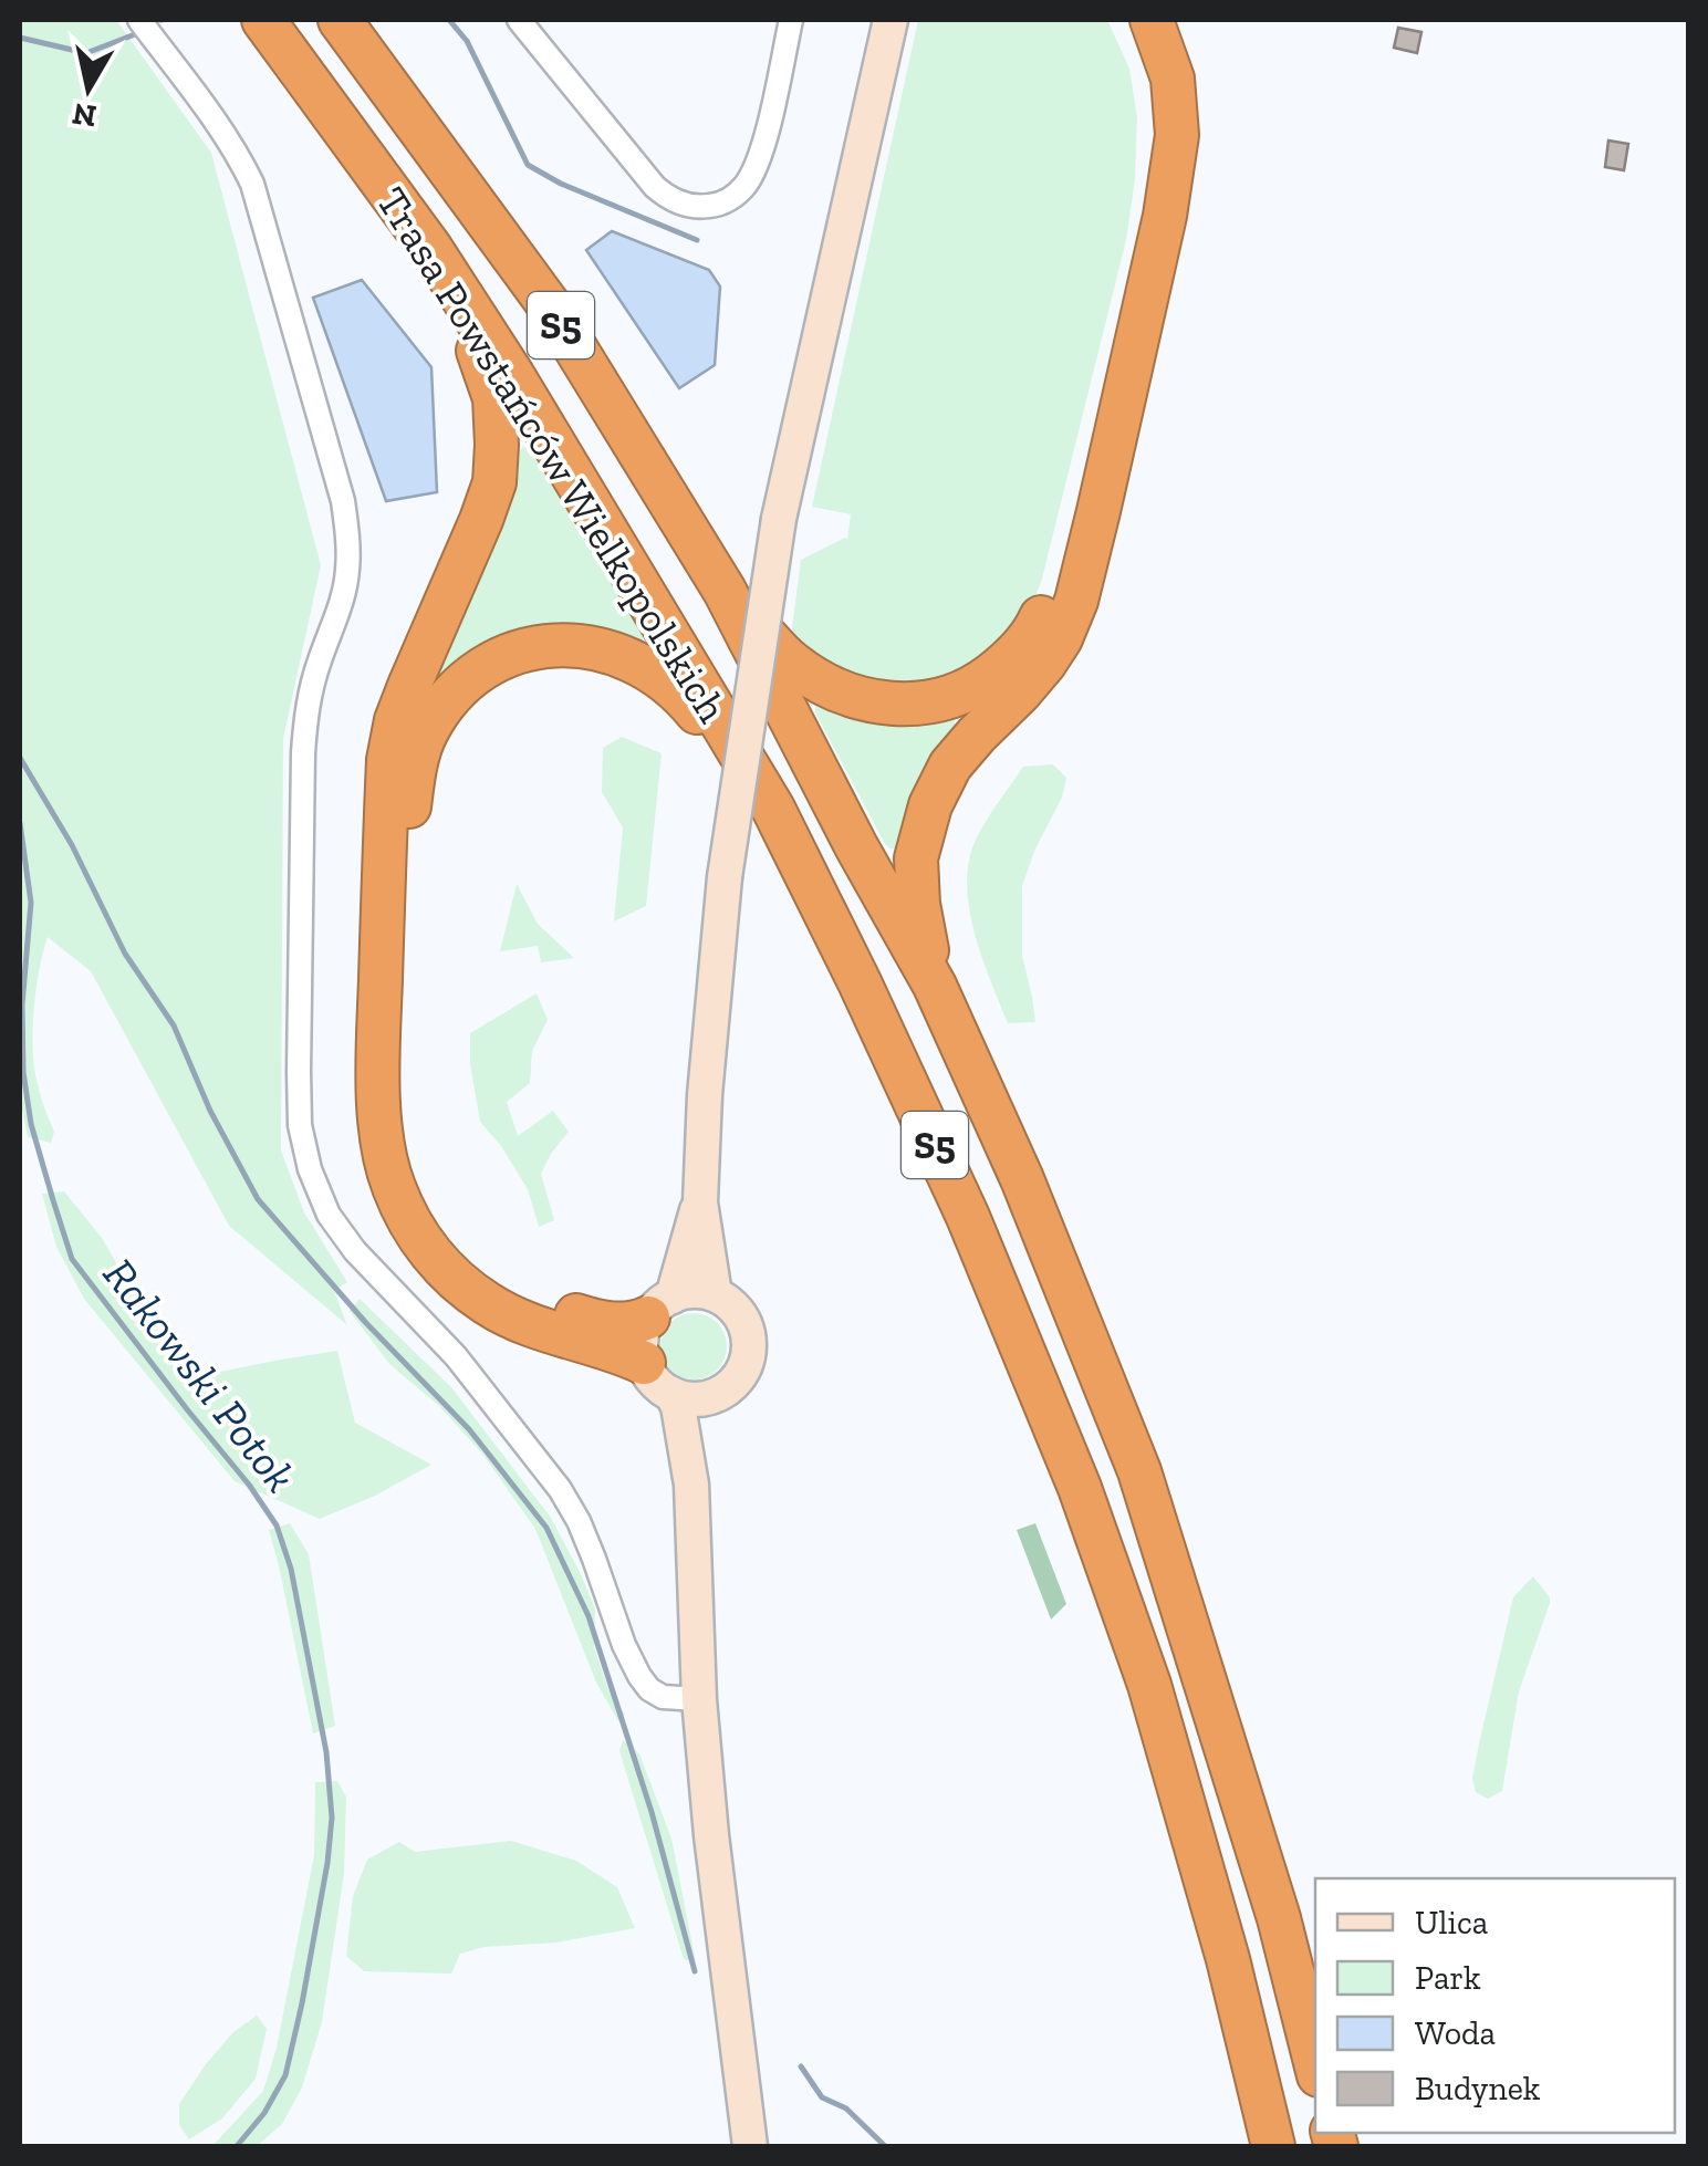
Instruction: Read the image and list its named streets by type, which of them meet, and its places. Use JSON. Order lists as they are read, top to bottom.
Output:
{
  "streets": {
    "highway": ["S5", "Trasa Powstańców Wielkopolskich"]
  },
  "water": ["Rakowski Potok"],
  "legend": [
    "Ulica",
    "Park",
    "Woda",
    "Budynek"
  ],
  "north": "bottom"
}
